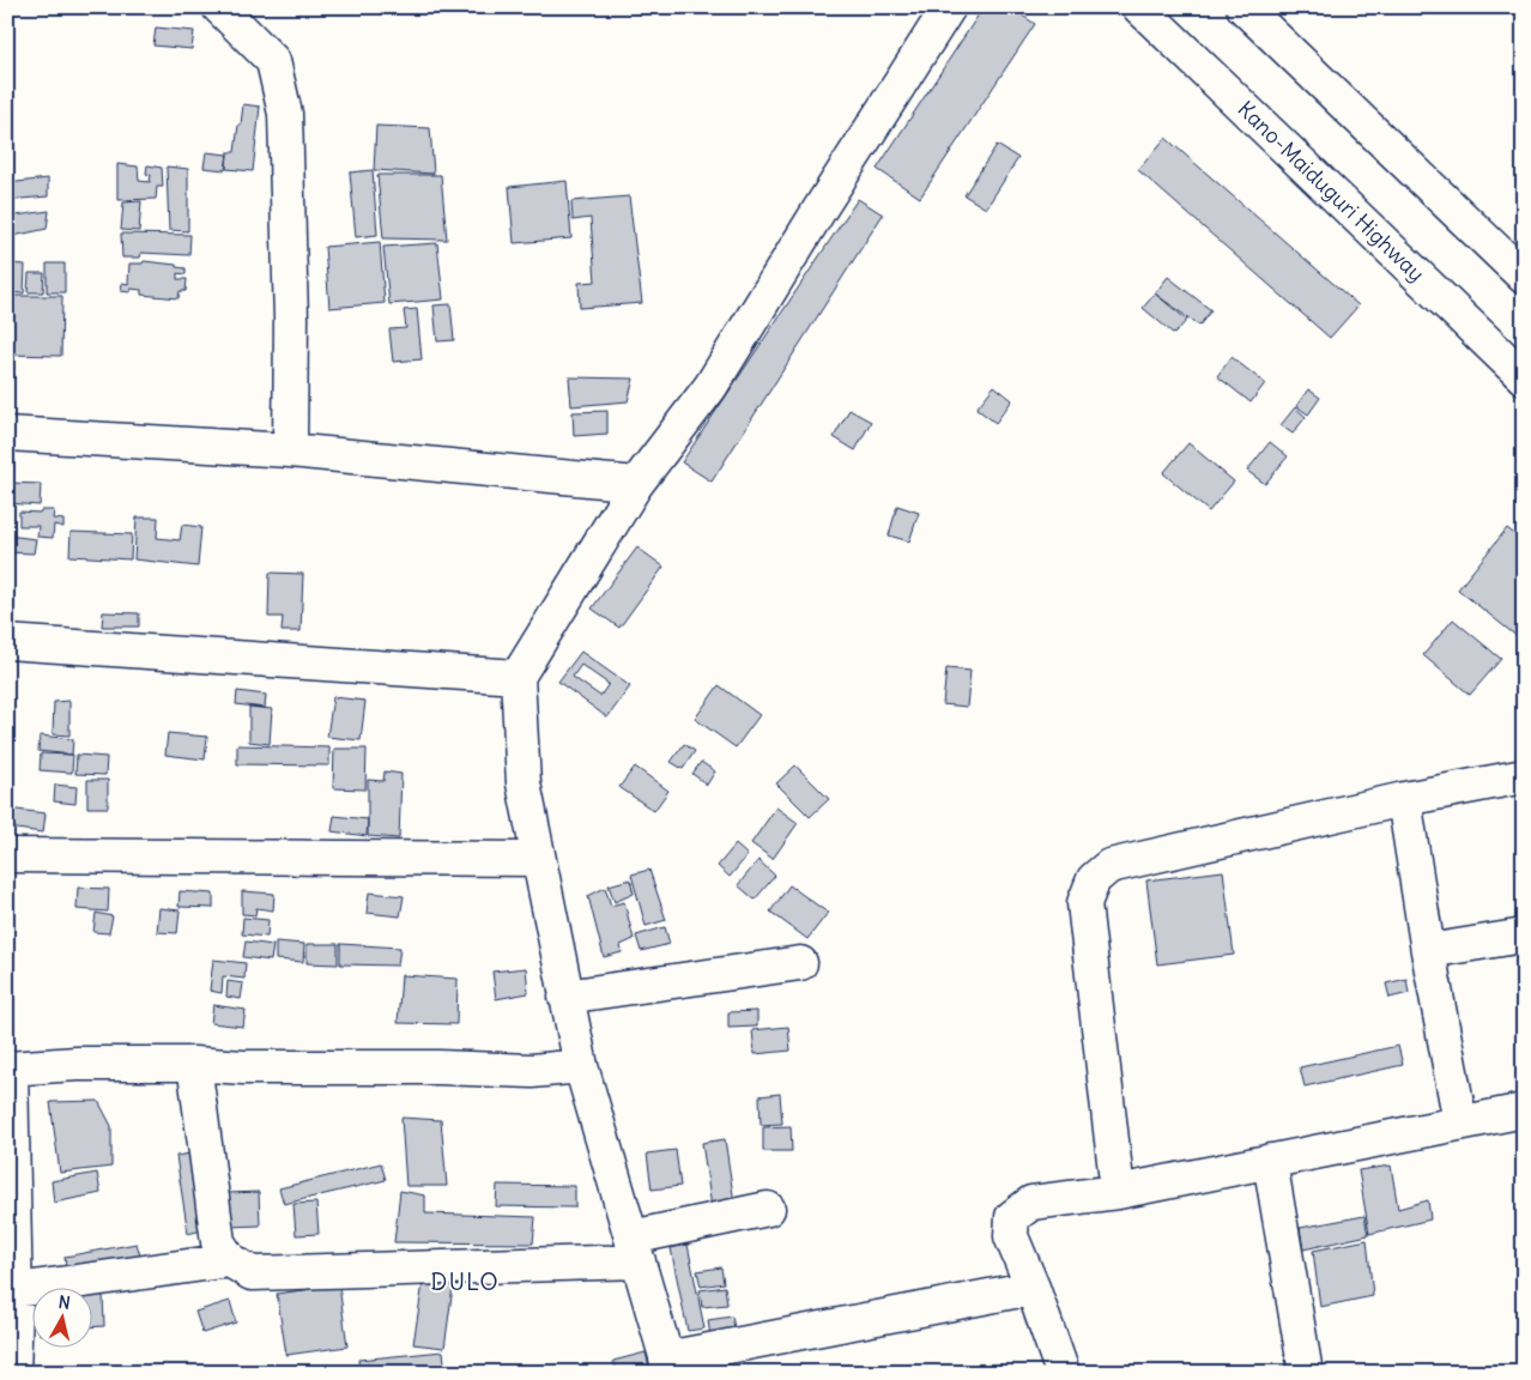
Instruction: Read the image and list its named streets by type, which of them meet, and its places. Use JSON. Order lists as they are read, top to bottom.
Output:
{
  "streets": {
    "main road": ["Kano-Maiduguri Highway"]
  },
  "districts": ["DULO"],
  "north": "top"
}
